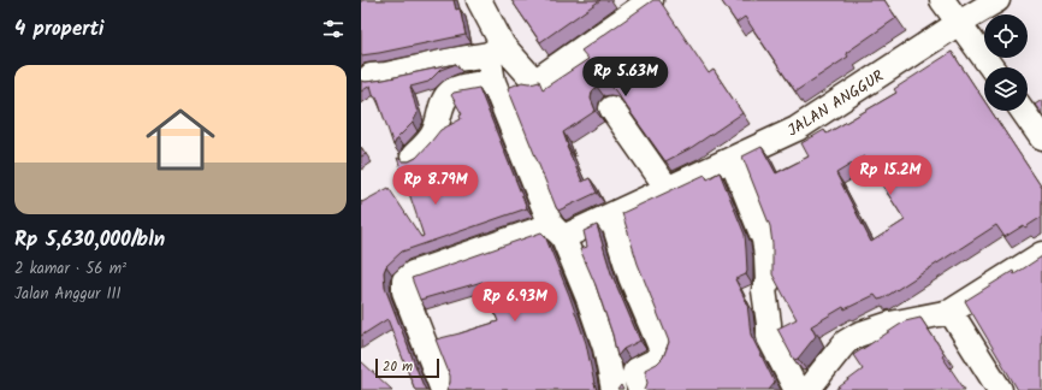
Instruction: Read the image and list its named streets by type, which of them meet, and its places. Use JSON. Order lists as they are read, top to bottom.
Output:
{
  "streets": {
    "street": ["JALAN ANGGUR"]
  },
  "scale_bar": "20 m",
  "page": {
    "heading": "4 properti",
    "price": [
      "Rp 5.63M",
      "Rp 15.2M",
      "Rp 8.79M",
      "Rp 6.93M"
    ],
    "list": [
      {
        "name": "Rp 5,630,000/bln",
        "note": "2 kamar · 56 m² · Jalan Anggur III"
      }
    ],
    "scale": "20 m"
  }
}
